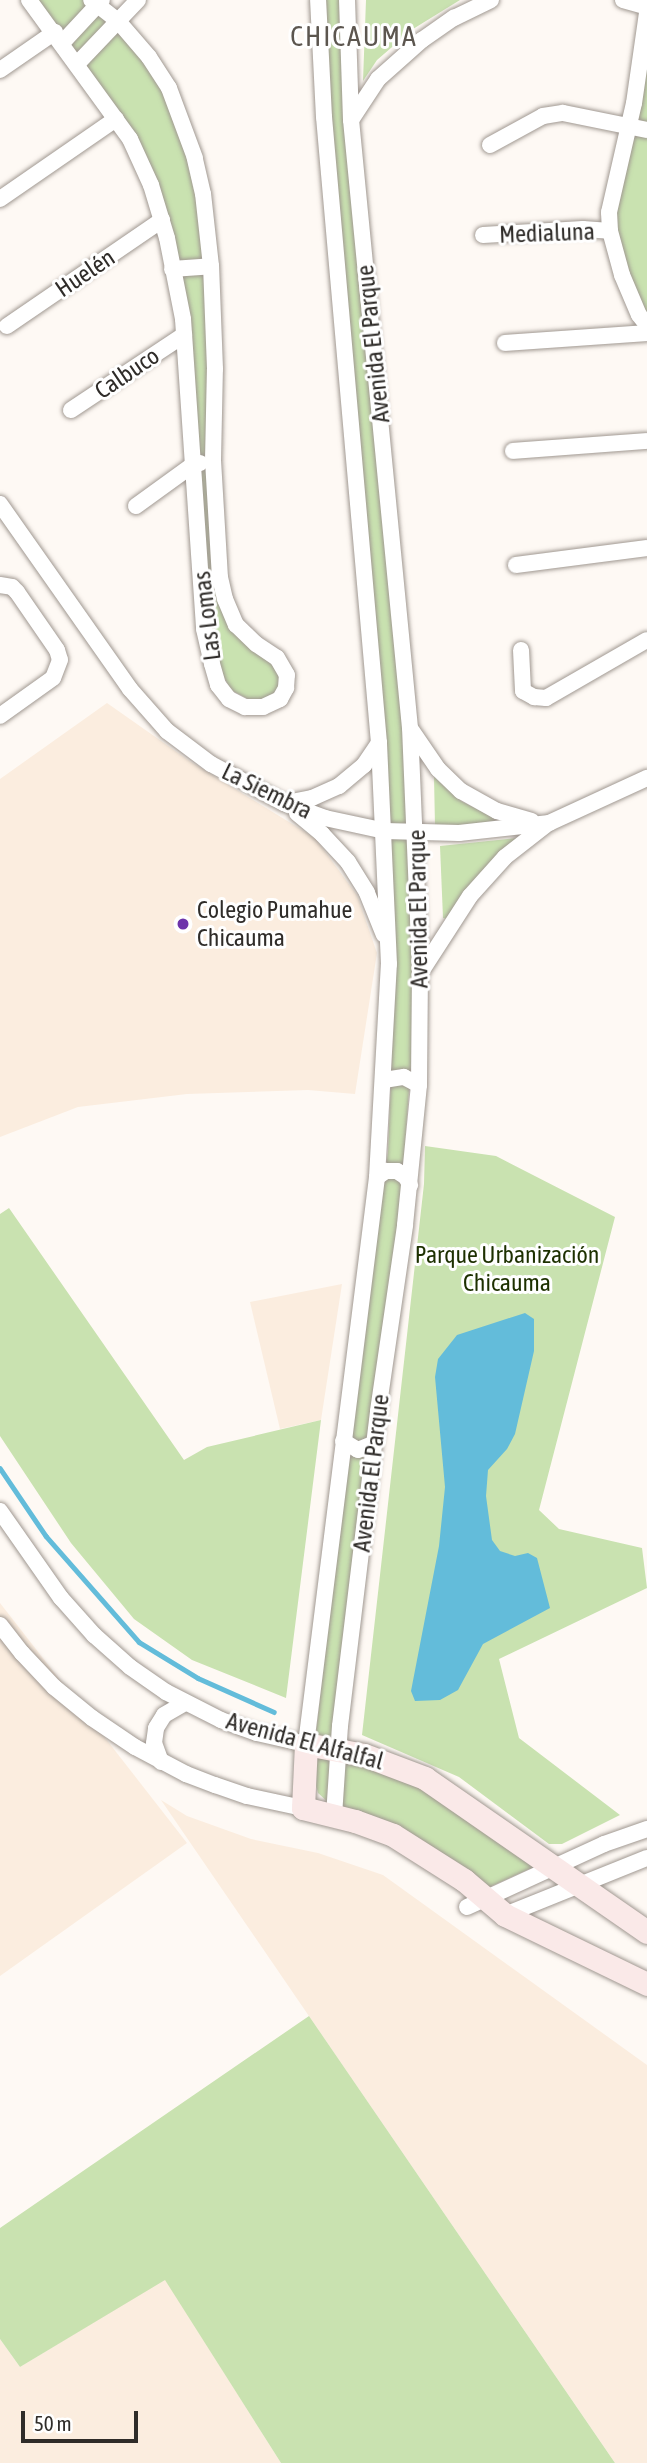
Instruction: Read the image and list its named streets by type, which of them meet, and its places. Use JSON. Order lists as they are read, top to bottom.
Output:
{
  "streets": {
    "street": [
      "Medialuna",
      "Huelén",
      "Avenida El Parque",
      "Calbuco",
      "Las Lomas",
      "La Siembra",
      "Avenida El Alfalfal"
    ]
  },
  "crossings": [
    ["Huelén", "Las Lomas"],
    ["Avenida El Parque", "La Siembra"],
    ["Avenida El Parque", "Avenida El Alfalfal"],
    ["Calbuco", "Las Lomas"]
  ],
  "districts": ["CHICAUMA"],
  "parks": ["Parque Urbanización Chicauma"],
  "places": ["Colegio Pumahue Chicauma"],
  "scale_bar": "50 m"
}
